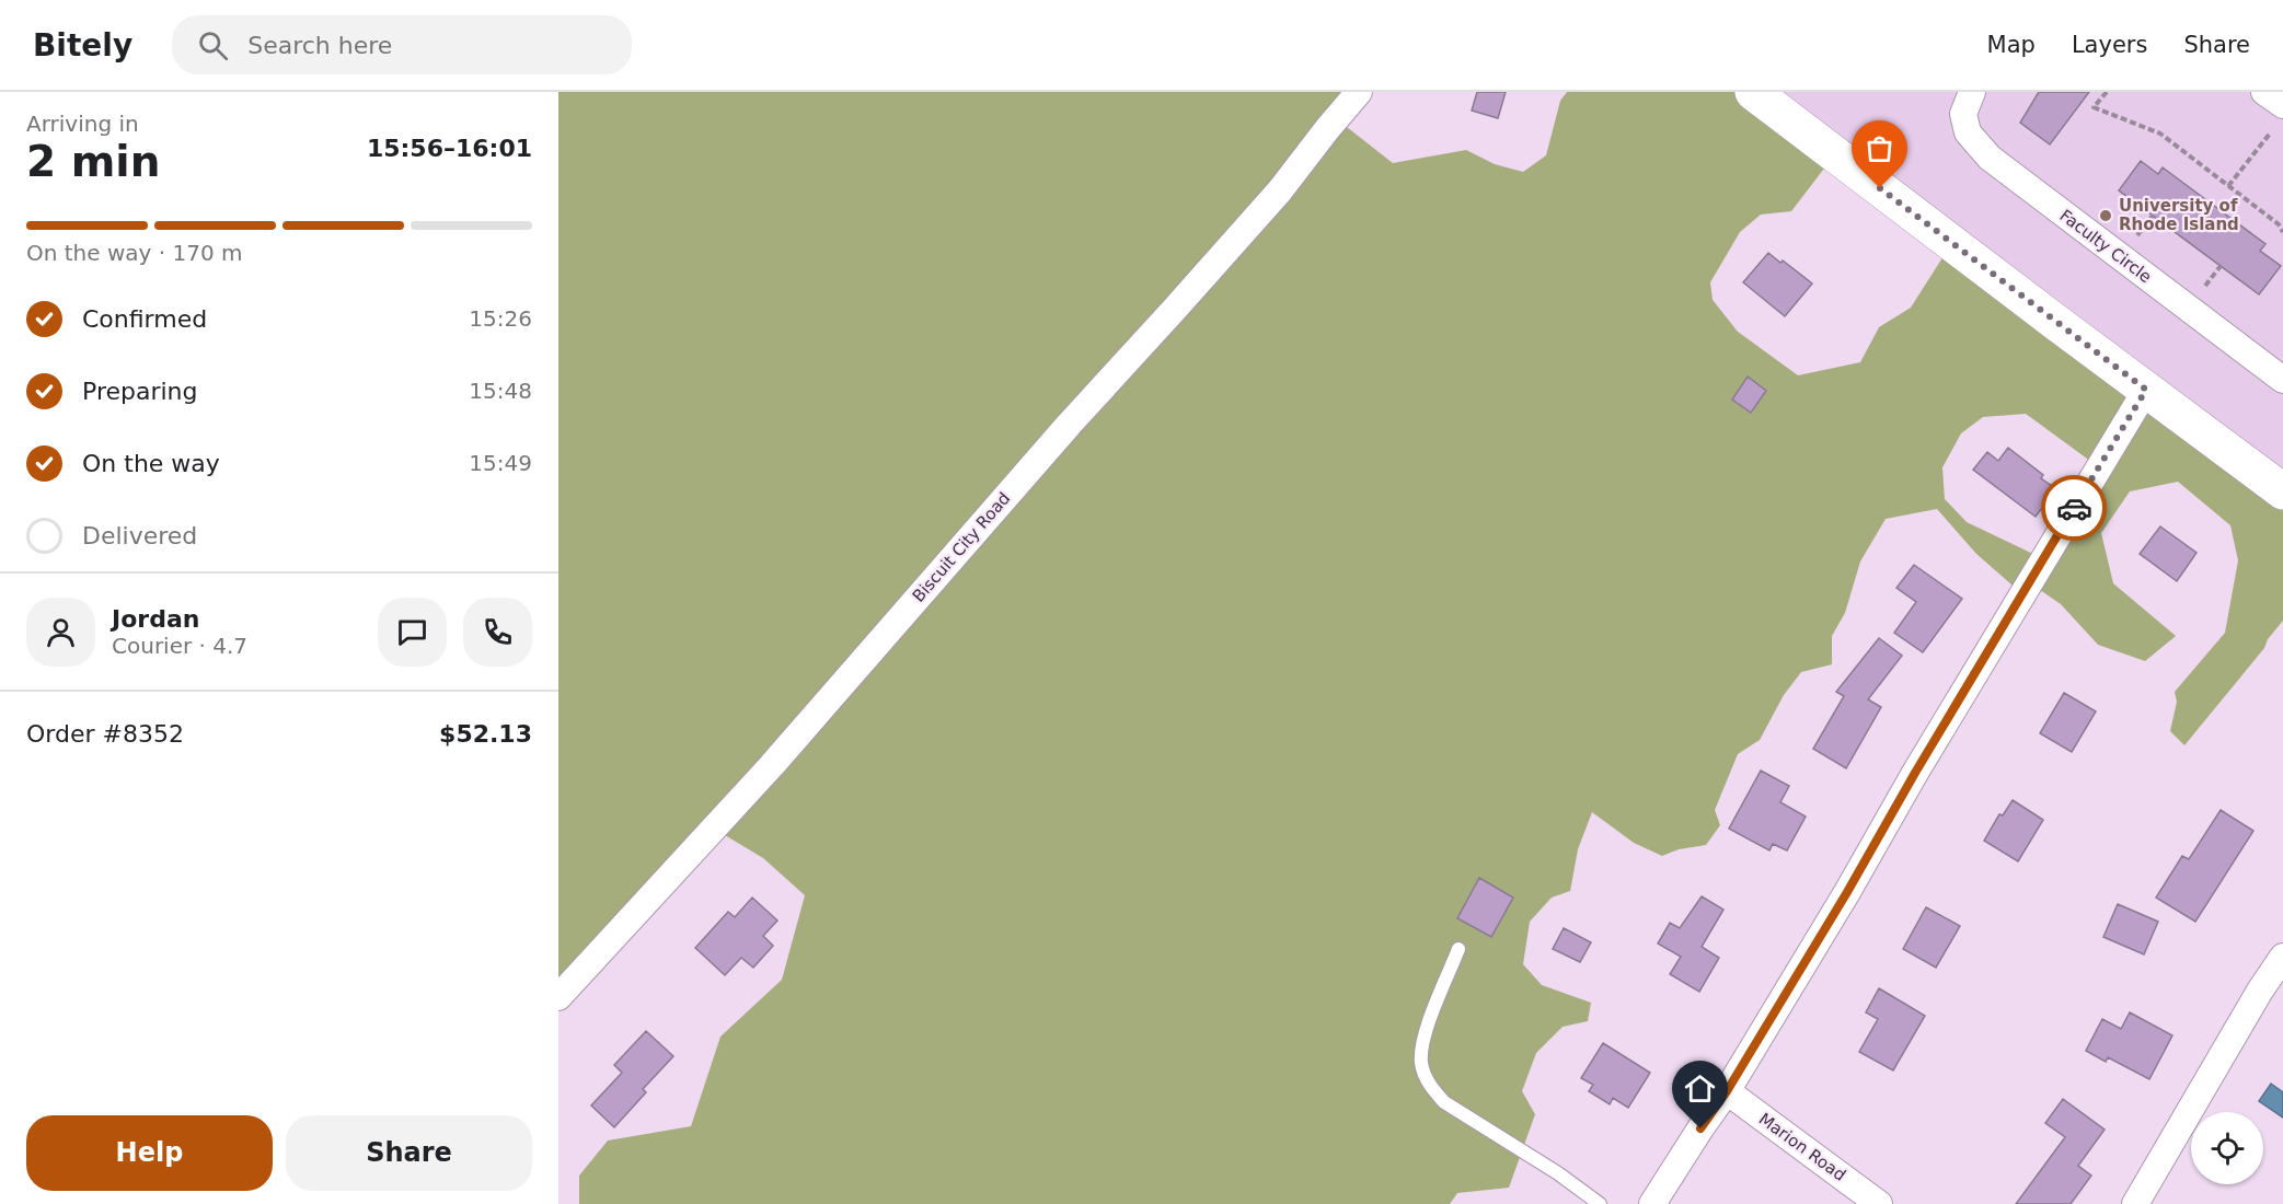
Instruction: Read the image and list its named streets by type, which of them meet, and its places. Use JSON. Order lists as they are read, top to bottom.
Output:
{
  "streets": {
    "street": ["Faculty Circle", "Biscuit City Road", "Marion Road"]
  },
  "places": ["University of Rhode Island"],
  "page": {
    "header": "Bitely",
    "search": "Search here",
    "nav": ["Map", "Layers", "Share"],
    "heading": ["2 min", "Arriving in", "15:56–16:01"],
    "panel": [
      "Jordan",
      "Courier · 4.7",
      "Order #8352",
      "$52.13"
    ],
    "bar": "On the way · 170 m",
    "list": [
      ["Confirmed", "15:26"],
      ["Preparing", "15:48"],
      ["On the way", "15:49"],
      "Delivered"
    ],
    "buttons": ["Help", "Share"]
  }
}
